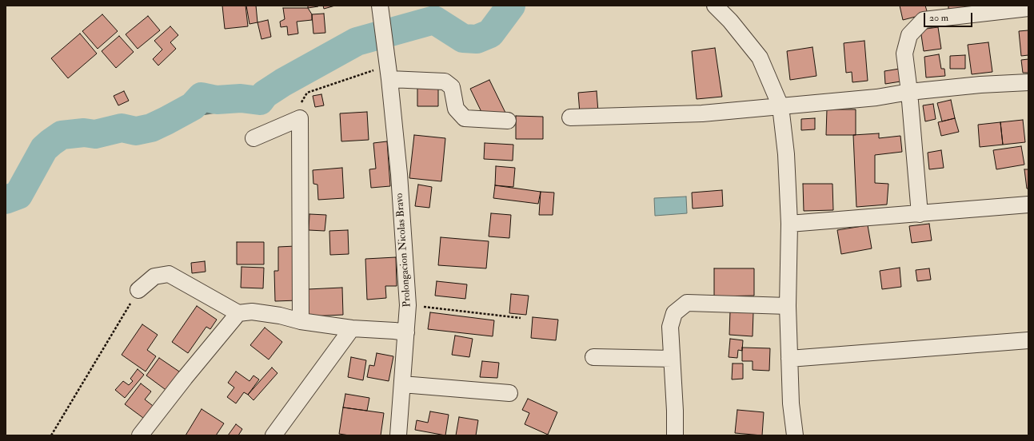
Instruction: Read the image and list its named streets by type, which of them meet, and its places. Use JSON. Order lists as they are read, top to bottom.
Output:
{
  "streets": {
    "street": ["Prolongacion Nicolas Bravo"]
  },
  "scale_bar": "20 m"
}
